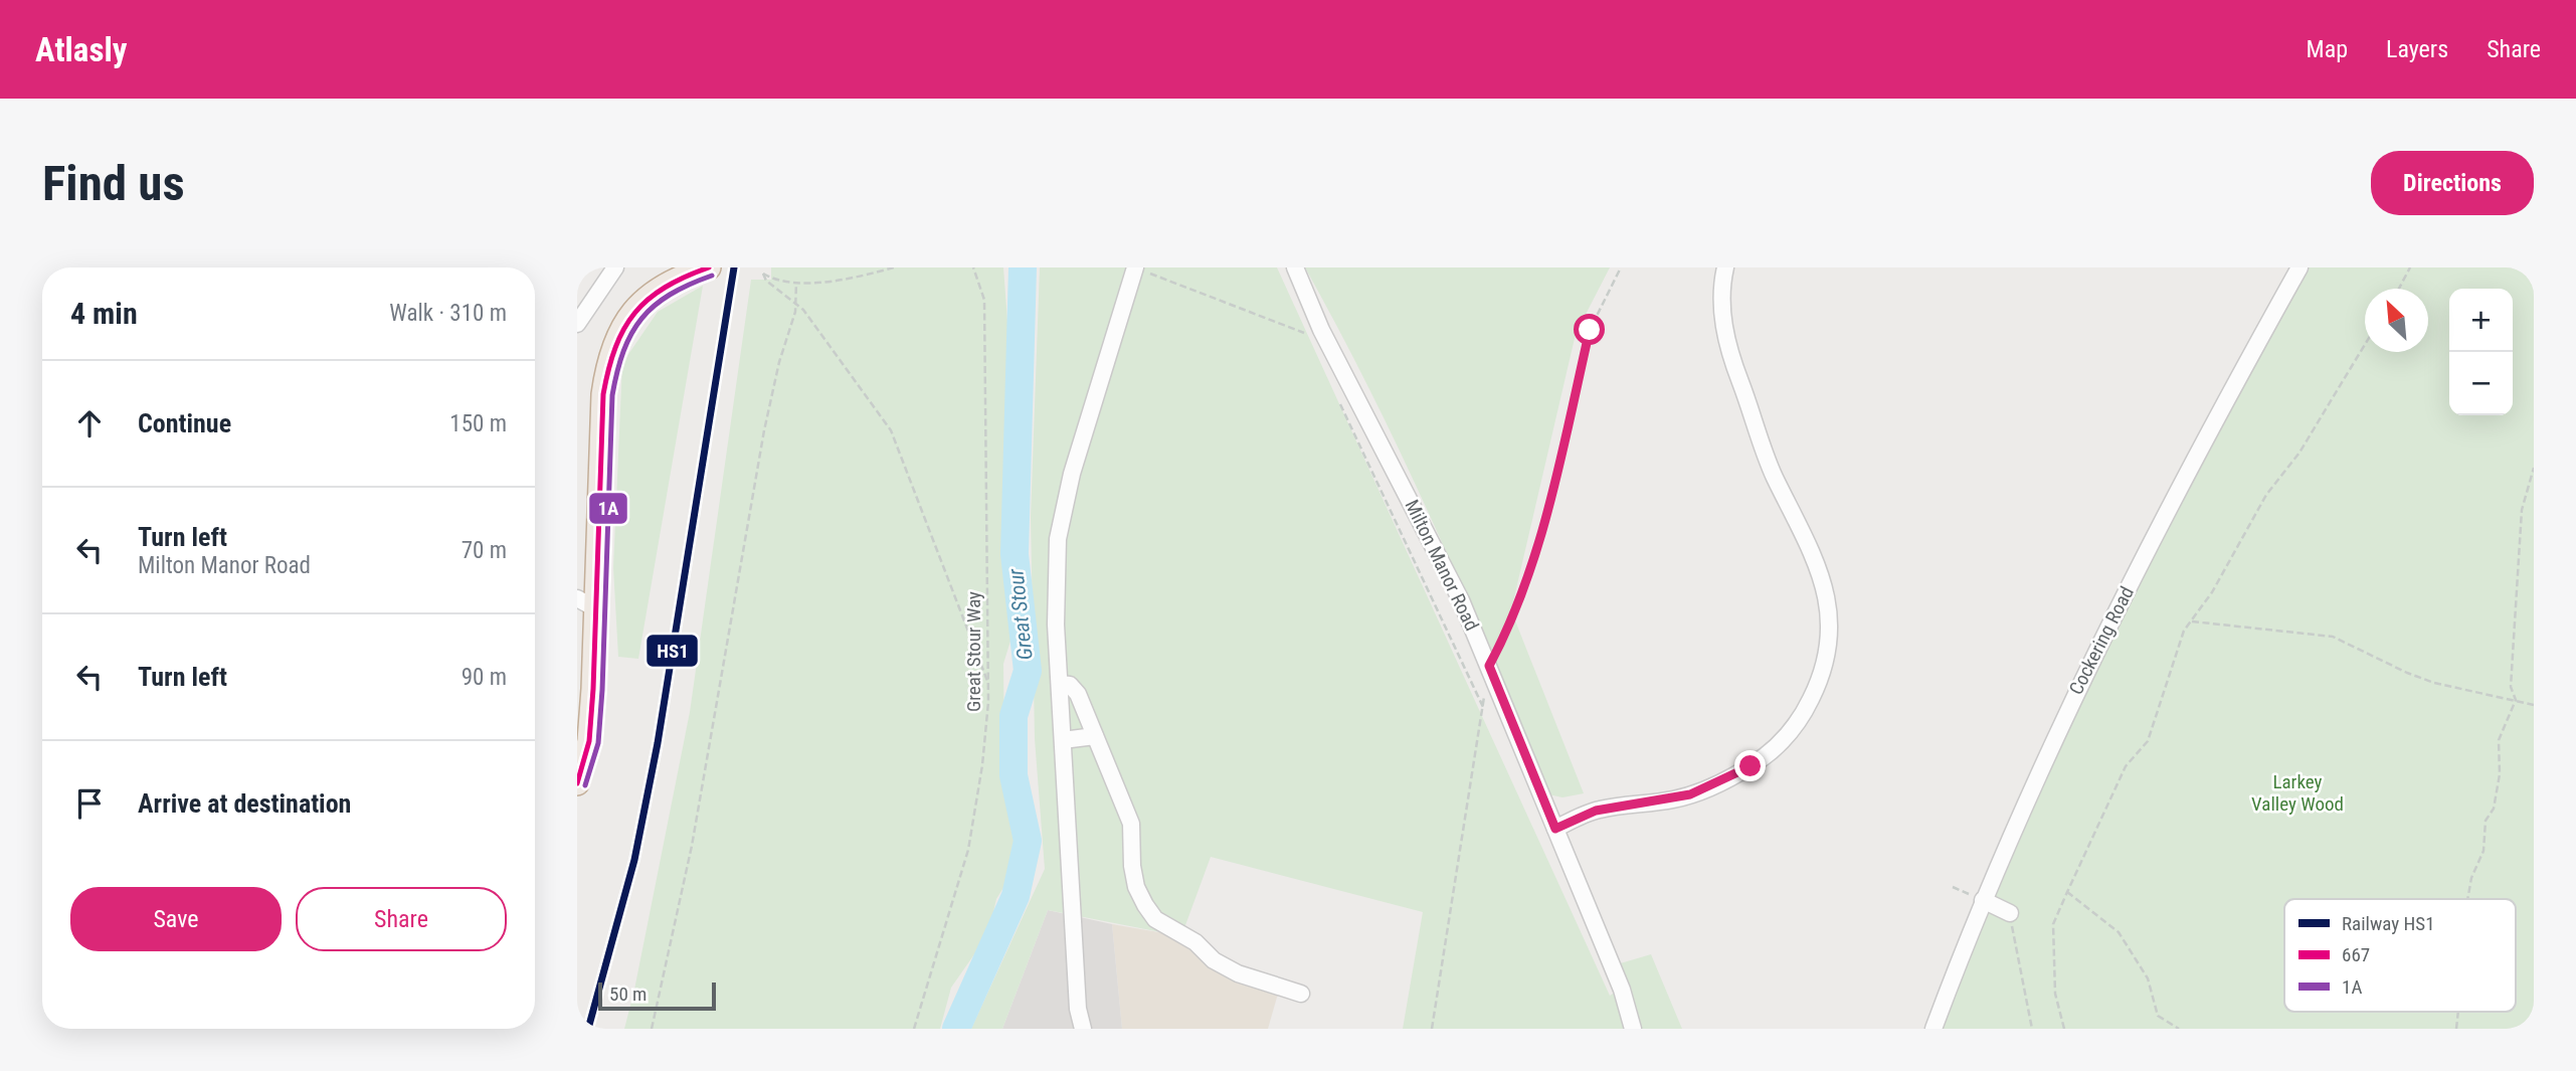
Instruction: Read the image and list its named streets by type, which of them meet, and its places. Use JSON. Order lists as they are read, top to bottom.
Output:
{
  "streets": {
    "street": ["Milton Manor Road", "Cockering Road"],
    "path": ["Great Stour Way"]
  },
  "water": ["Great Stour"],
  "parks": ["Larkey Valley Wood"],
  "lines": ["rail line HS1", "transit line 667", "transit line 1A"],
  "legend": ["Railway HS1", "667", "1A"],
  "scale_bar": "50 m",
  "north": "top left",
  "page": {
    "header": "Atlasly",
    "nav": ["Map", "Layers", "Share"],
    "buttons": [
      "Directions",
      ["Save", "Share"]
    ],
    "title": "Find us",
    "heading": ["4 min", "Walk · 310 m"],
    "map_buttons": ["+", "−"],
    "list": [
      ["Continue", "150 m"],
      ["Turn left", "Milton Manor Road", "70 m"],
      ["Turn left", "90 m"],
      "Arrive at destination"
    ],
    "scale": "50 m"
  }
}
